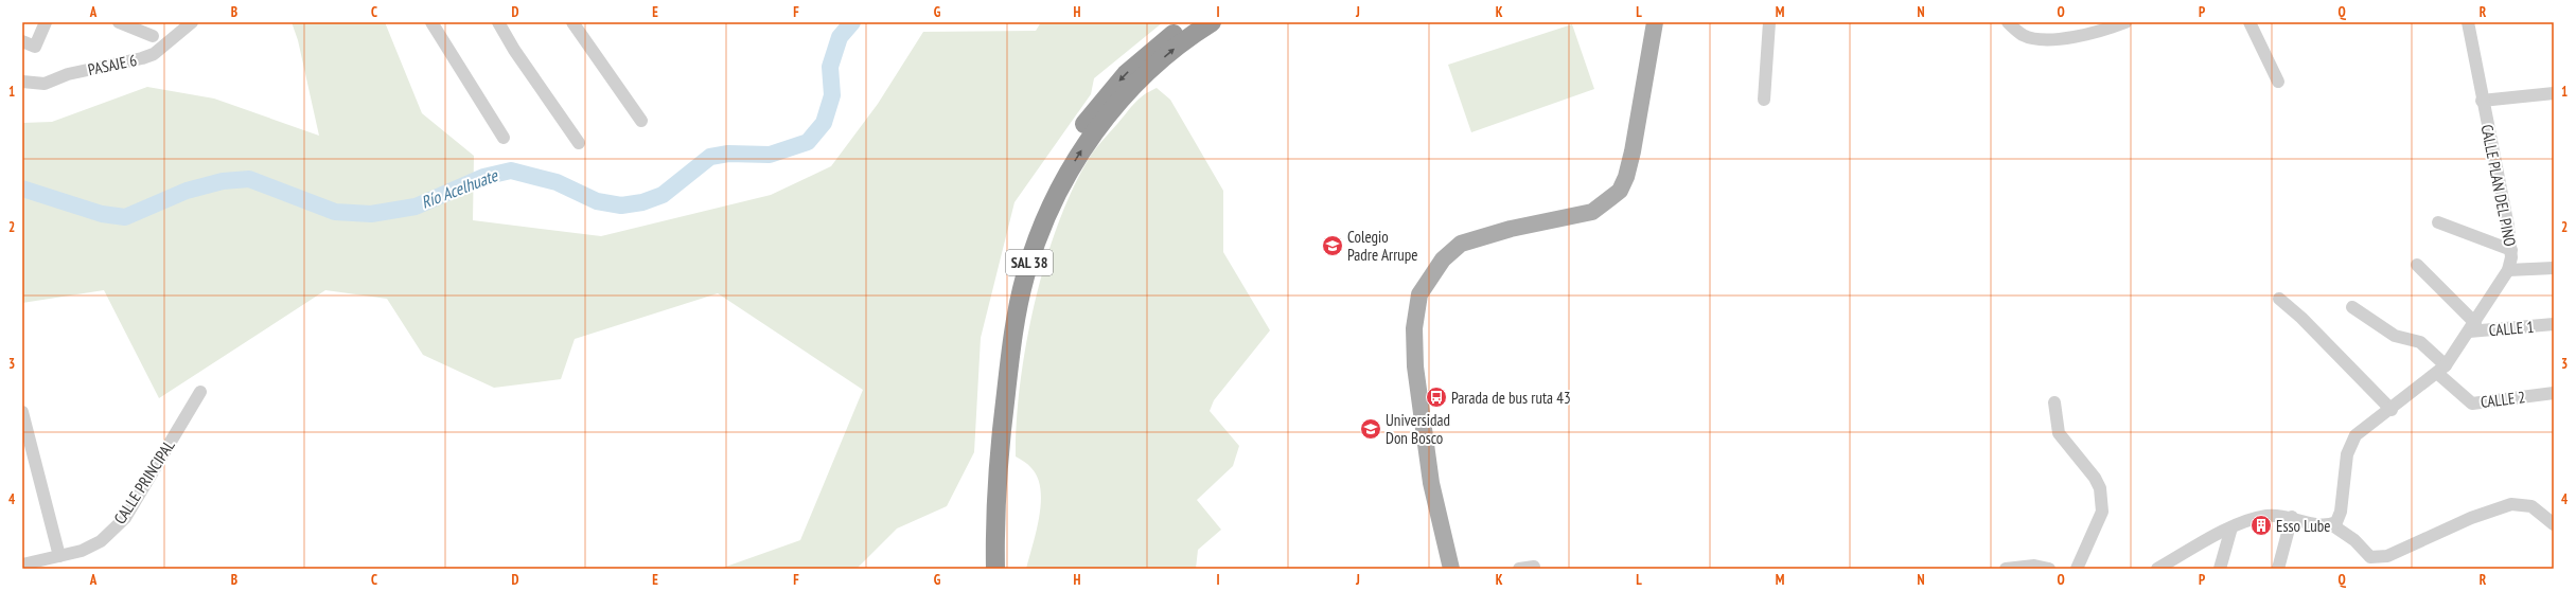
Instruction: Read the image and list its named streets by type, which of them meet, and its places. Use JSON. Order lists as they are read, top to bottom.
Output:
{
  "streets": {
    "highway": ["SAL 38"],
    "street": [
      "PASAJE 6",
      "CALLE PLAN DEL PINO",
      "CALLE 1",
      "CALLE 2",
      "CALLE PRINCIPAL"
    ]
  },
  "crossings": [
    ["CALLE PLAN DEL PINO", "CALLE 1"],
    ["CALLE PLAN DEL PINO", "CALLE 2"]
  ],
  "water": ["Río Acelhuate"],
  "places": {
    "school or university": ["Colegio Padre Arrupe", "Universidad Don Bosco"],
    "bus stop": ["Parada de bus ruta 43"],
    "building": ["Esso Lube"]
  },
  "grid": {
    "columns": [
      "A",
      "B",
      "C",
      "D",
      "E",
      "F",
      "G",
      "H",
      "I",
      "J",
      "K",
      "L",
      "M",
      "N",
      "O",
      "P",
      "Q",
      "R"
    ],
    "rows": [
      "1",
      "2",
      "3",
      "4"
    ]
  }
}
